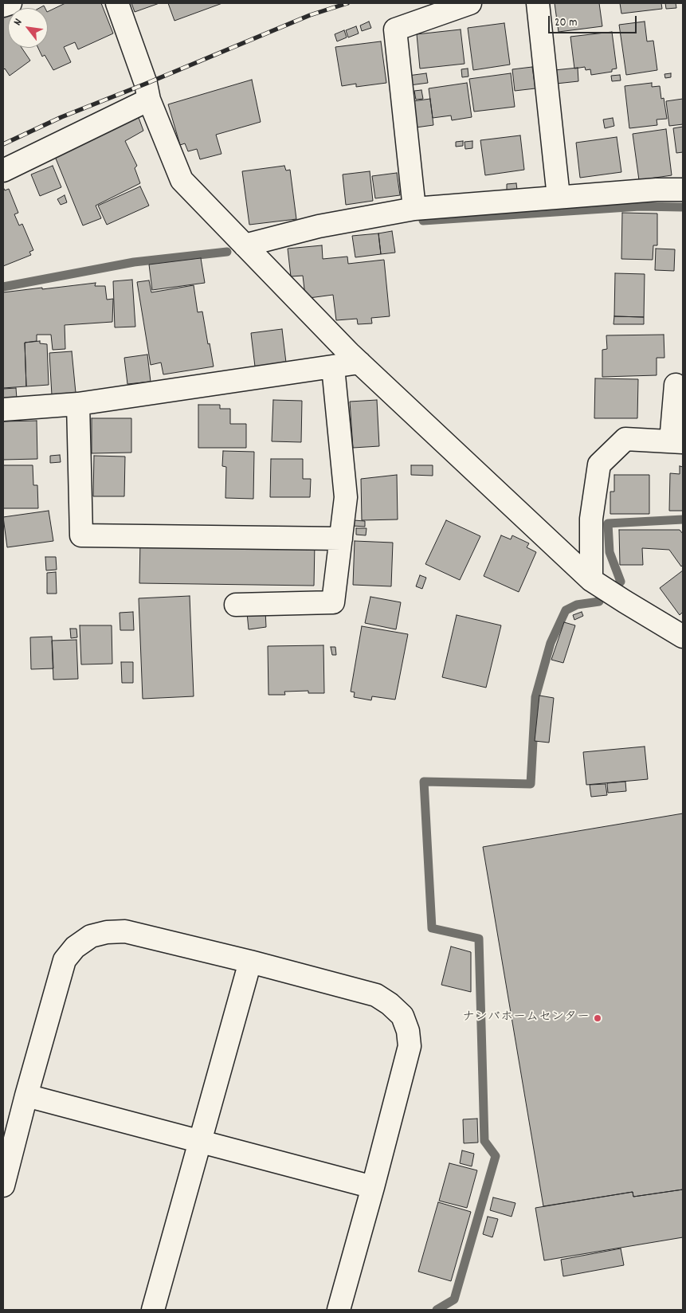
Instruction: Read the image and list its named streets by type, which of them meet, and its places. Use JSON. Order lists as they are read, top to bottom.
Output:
{
  "places": ["ナンバホームセンター"],
  "scale_bar": "20 m",
  "north": "top left"
}
